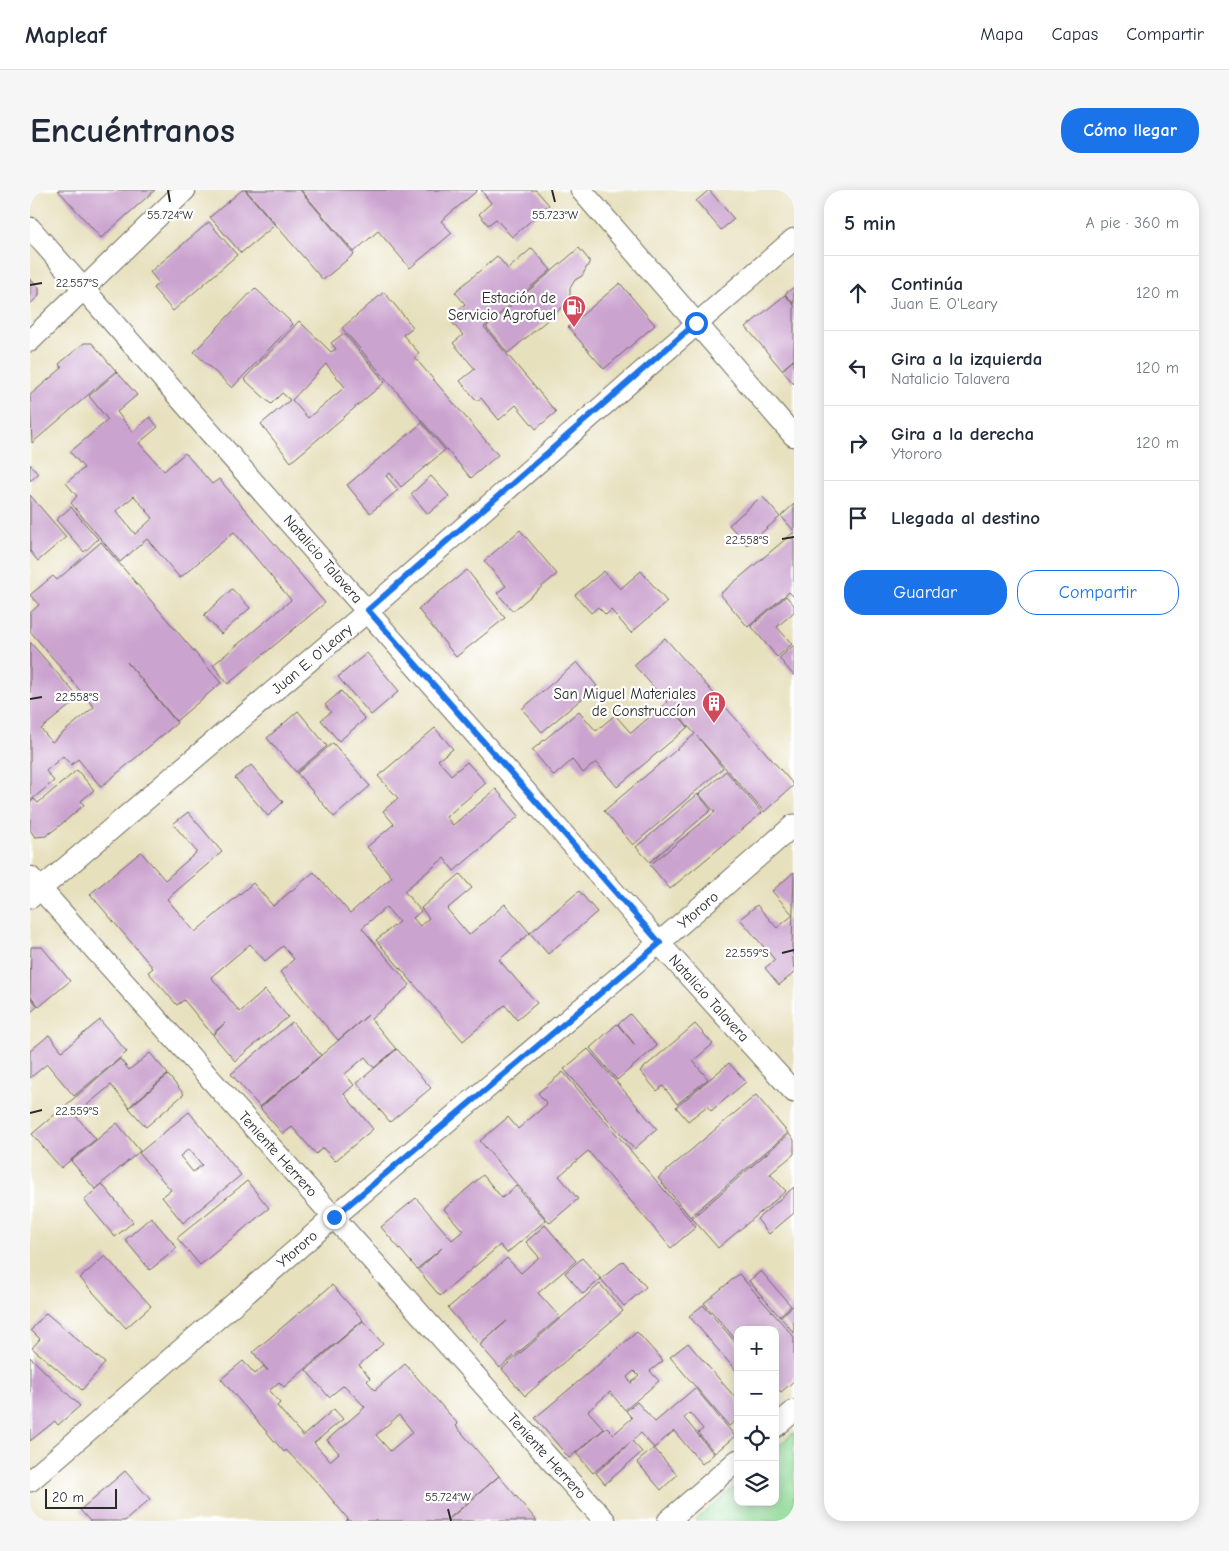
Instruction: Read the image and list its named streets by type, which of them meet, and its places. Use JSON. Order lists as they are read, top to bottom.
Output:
{
  "streets": {
    "street": [
      "Natalicio Talavera",
      "Juan E. O'Leary",
      "Ytororo",
      "Teniente Herrero"
    ]
  },
  "crossings": [
    ["Natalicio Talavera", "Juan E. O'Leary"],
    ["Natalicio Talavera", "Ytororo"],
    ["Juan E. O'Leary", "Teniente Herrero"],
    ["Ytororo", "Teniente Herrero"]
  ],
  "places": {
    "fuel station": ["Estación de Servicio Agrofuel"],
    "building": ["San Miguel Materiales de Construccíon"]
  },
  "scale_bar": "20 m",
  "page": {
    "header": "Mapleaf",
    "nav": ["Mapa", "Capas", "Compartir"],
    "buttons": [
      "Cómo llegar",
      ["Guardar", "Compartir"]
    ],
    "title": "Encuéntranos",
    "heading": ["5 min", "A pie · 360 m"],
    "list": [
      ["Continúa", "Juan E. O'Leary", "120 m"],
      ["Gira a la izquierda", "Natalicio Talavera", "120 m"],
      ["Gira a la derecha", "Ytororo", "120 m"],
      "Llegada al destino"
    ],
    "map_buttons": ["+", "−"],
    "scale": "20 m"
  },
  "coordinates": [
    "55.724°W",
    "55.723°W",
    "22.557°S",
    "22.558°S",
    "22.559°S"
  ]
}
